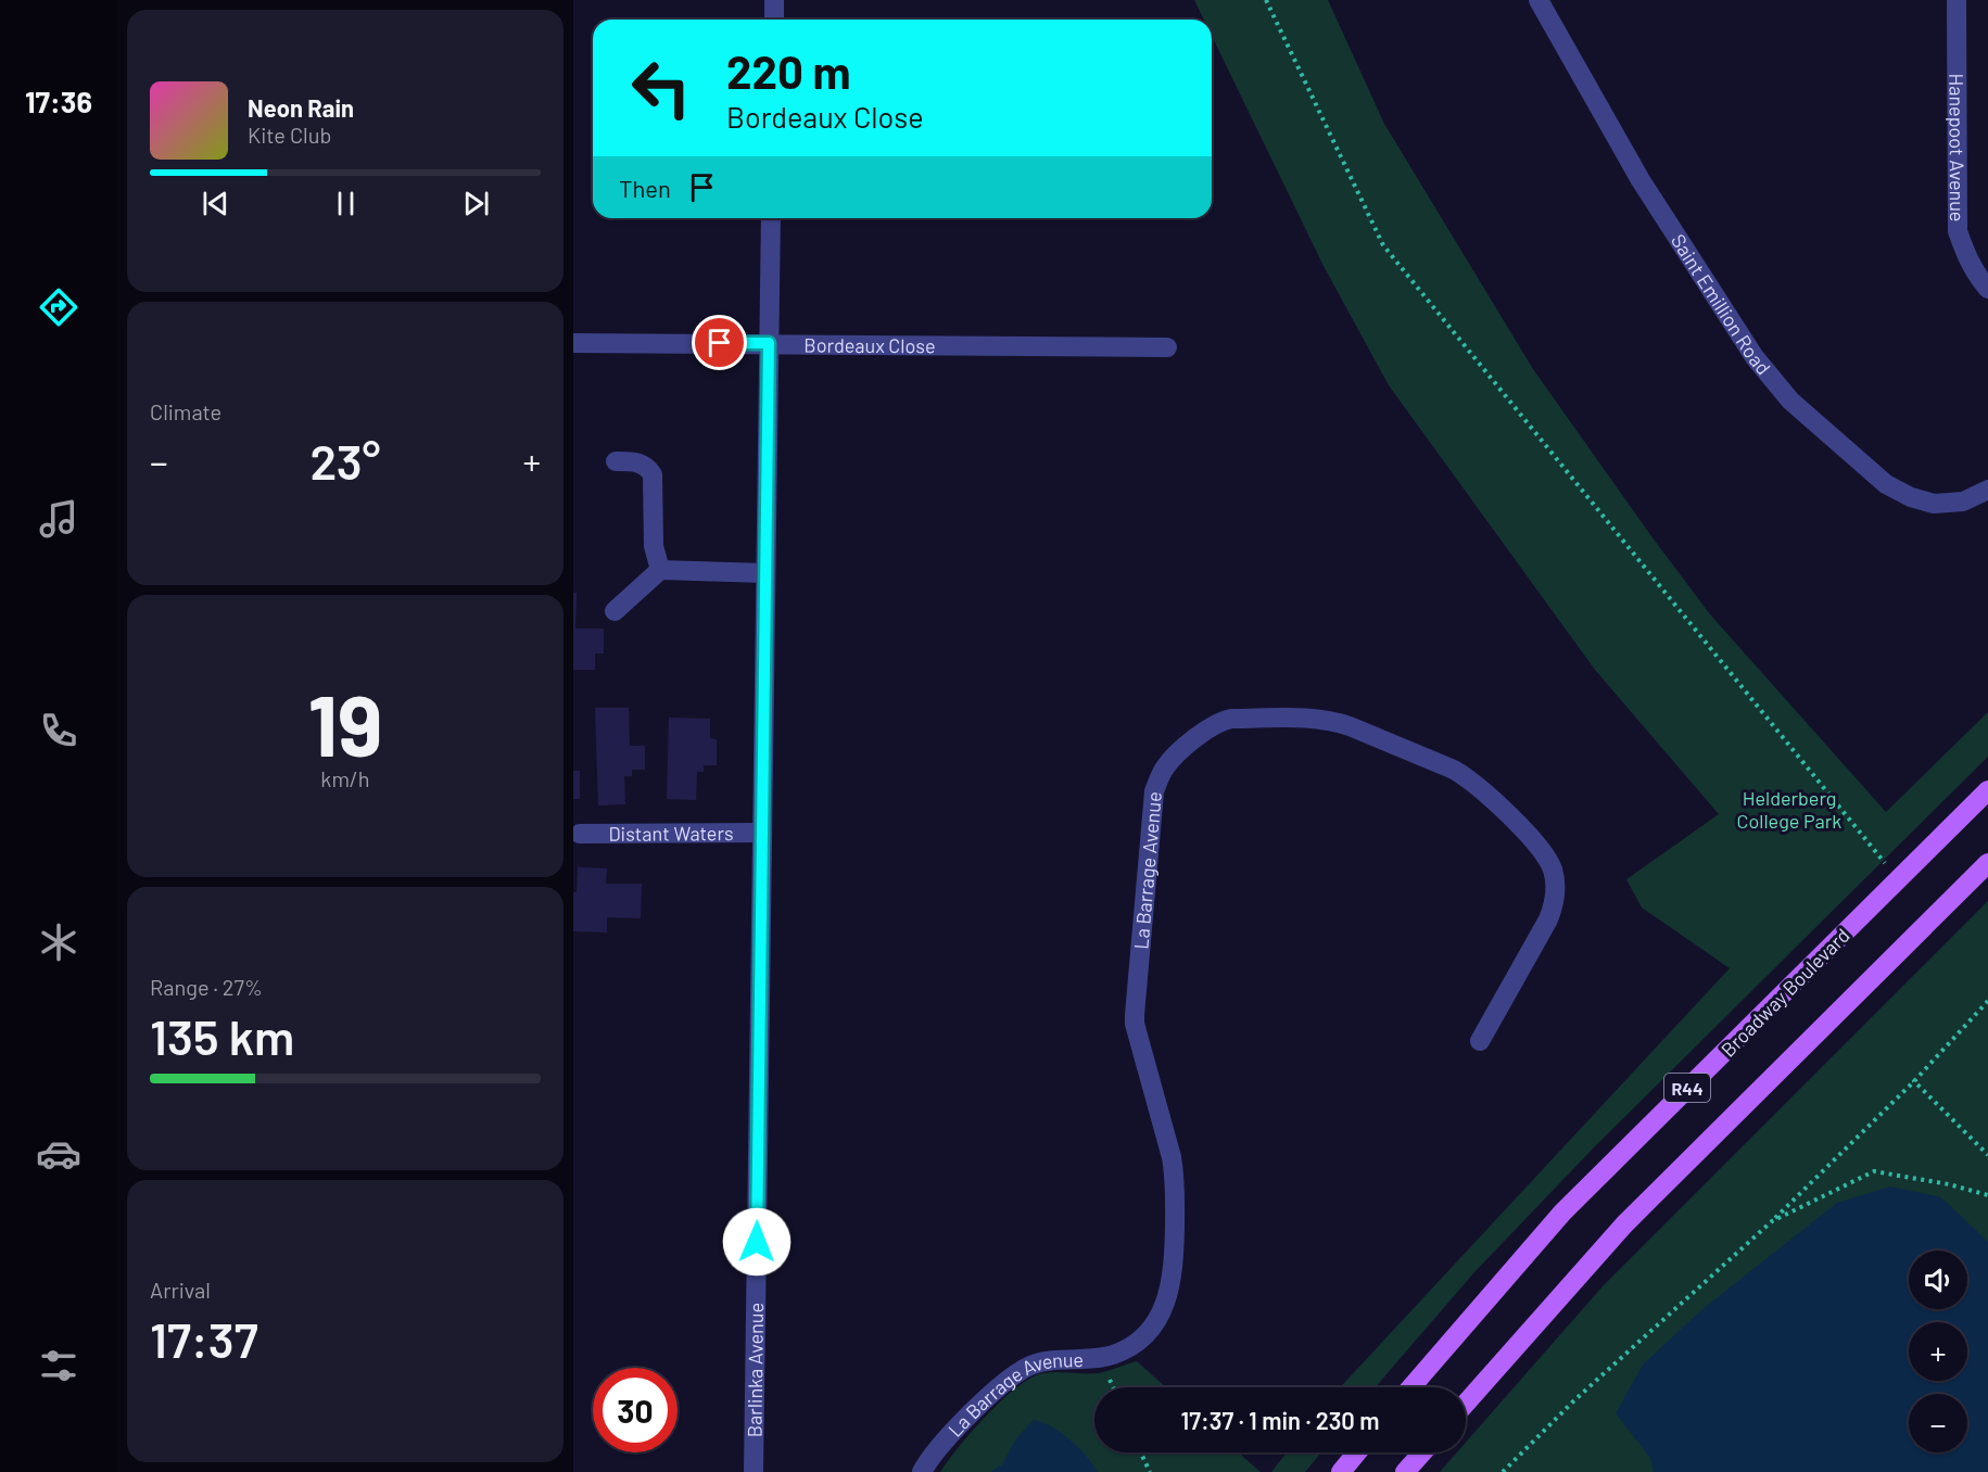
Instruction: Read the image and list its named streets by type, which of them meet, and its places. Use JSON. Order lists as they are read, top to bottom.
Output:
{
  "streets": {
    "main road": ["Broadway Boulevard", "R44"],
    "street": [
      "Hanepoot Avenue",
      "Saint Emillion Road",
      "Bordeaux Close",
      "Distant Waters",
      "La Barrage Avenue",
      "Barlinka Avenue"
    ]
  },
  "crossings": [
    ["Bordeaux Close", "Barlinka Avenue"],
    ["Distant Waters", "Barlinka Avenue"]
  ],
  "parks": ["Helderberg College Park"],
  "page": {
    "tabs": "17:36",
    "turn": ["220 m", "Bordeaux Close"],
    "song": ["Neon Rain", "Kite Club"],
    "then": "Then",
    "tile": [
      "Climate",
      ["19", "km/h"],
      ["Range · 27%", "135 km"],
      ["Arrival", "17:37"]
    ],
    "heat": ["−", "23°", "+"],
    "map_buttons": ["+", "−"],
    "limit": "30",
    "trip": "17:37 · 1 min · 230 m"
  }
}
